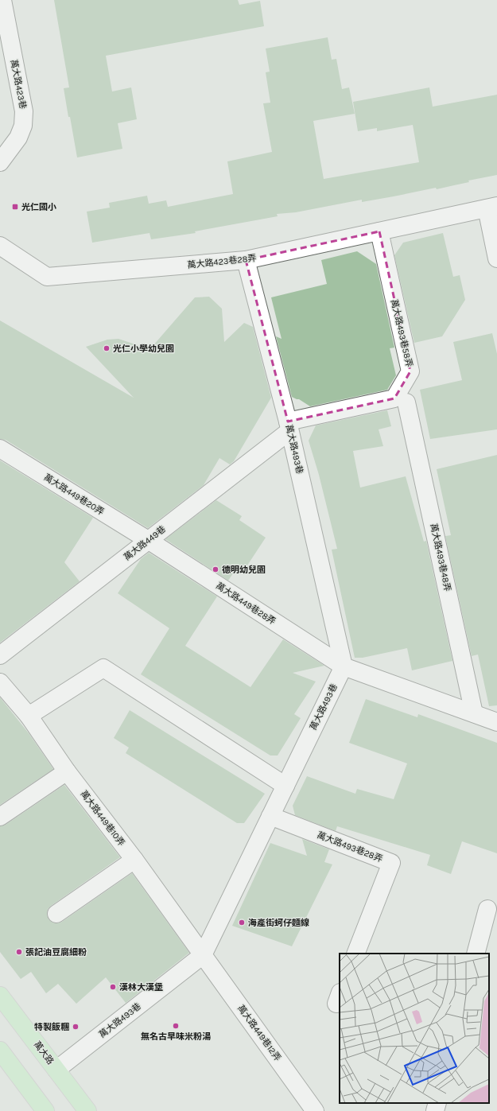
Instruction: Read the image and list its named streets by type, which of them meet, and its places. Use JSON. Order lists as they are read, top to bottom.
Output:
{
  "streets": {
    "main road": ["萬大路"],
    "street": [
      "萬大路423巷",
      "萬大路423巷28弄",
      "萬大路493巷58弄",
      "萬大路493巷",
      "萬大路449巷20弄",
      "萬大路449巷",
      "萬大路493巷48弄",
      "萬大路449巷28弄",
      "萬大路449巷10弄",
      "萬大路493巷28弄",
      "萬大路449巷12弄"
    ]
  },
  "crossings": [
    ["萬大路423巷28弄", "萬大路493巷58弄"],
    ["萬大路423巷28弄", "萬大路493巷"],
    ["萬大路493巷58弄", "萬大路493巷"],
    ["萬大路493巷58弄", "萬大路449巷"],
    ["萬大路493巷", "萬大路449巷"],
    ["萬大路493巷", "萬大路449巷28弄"],
    ["萬大路493巷", "萬大路449巷10弄"],
    ["萬大路493巷", "萬大路493巷28弄"],
    ["萬大路493巷", "萬大路449巷12弄"],
    ["萬大路493巷", "萬大路"],
    ["萬大路449巷20弄", "萬大路449巷"],
    ["萬大路449巷20弄", "萬大路449巷28弄"],
    ["萬大路449巷", "萬大路449巷28弄"],
    ["萬大路493巷48弄", "萬大路449巷28弄"],
    ["萬大路449巷10弄", "萬大路449巷12弄"]
  ],
  "places": {
    "transit": ["光仁國小"],
    "other": [
      "光仁小學幼兒園",
      "德明幼兒園",
      "海產街蚵仔麵線",
      "張記油豆腐細粉",
      "漢林大漢堡",
      "無名古早味米粉湯",
      "特製飯糰"
    ]
  }
}
